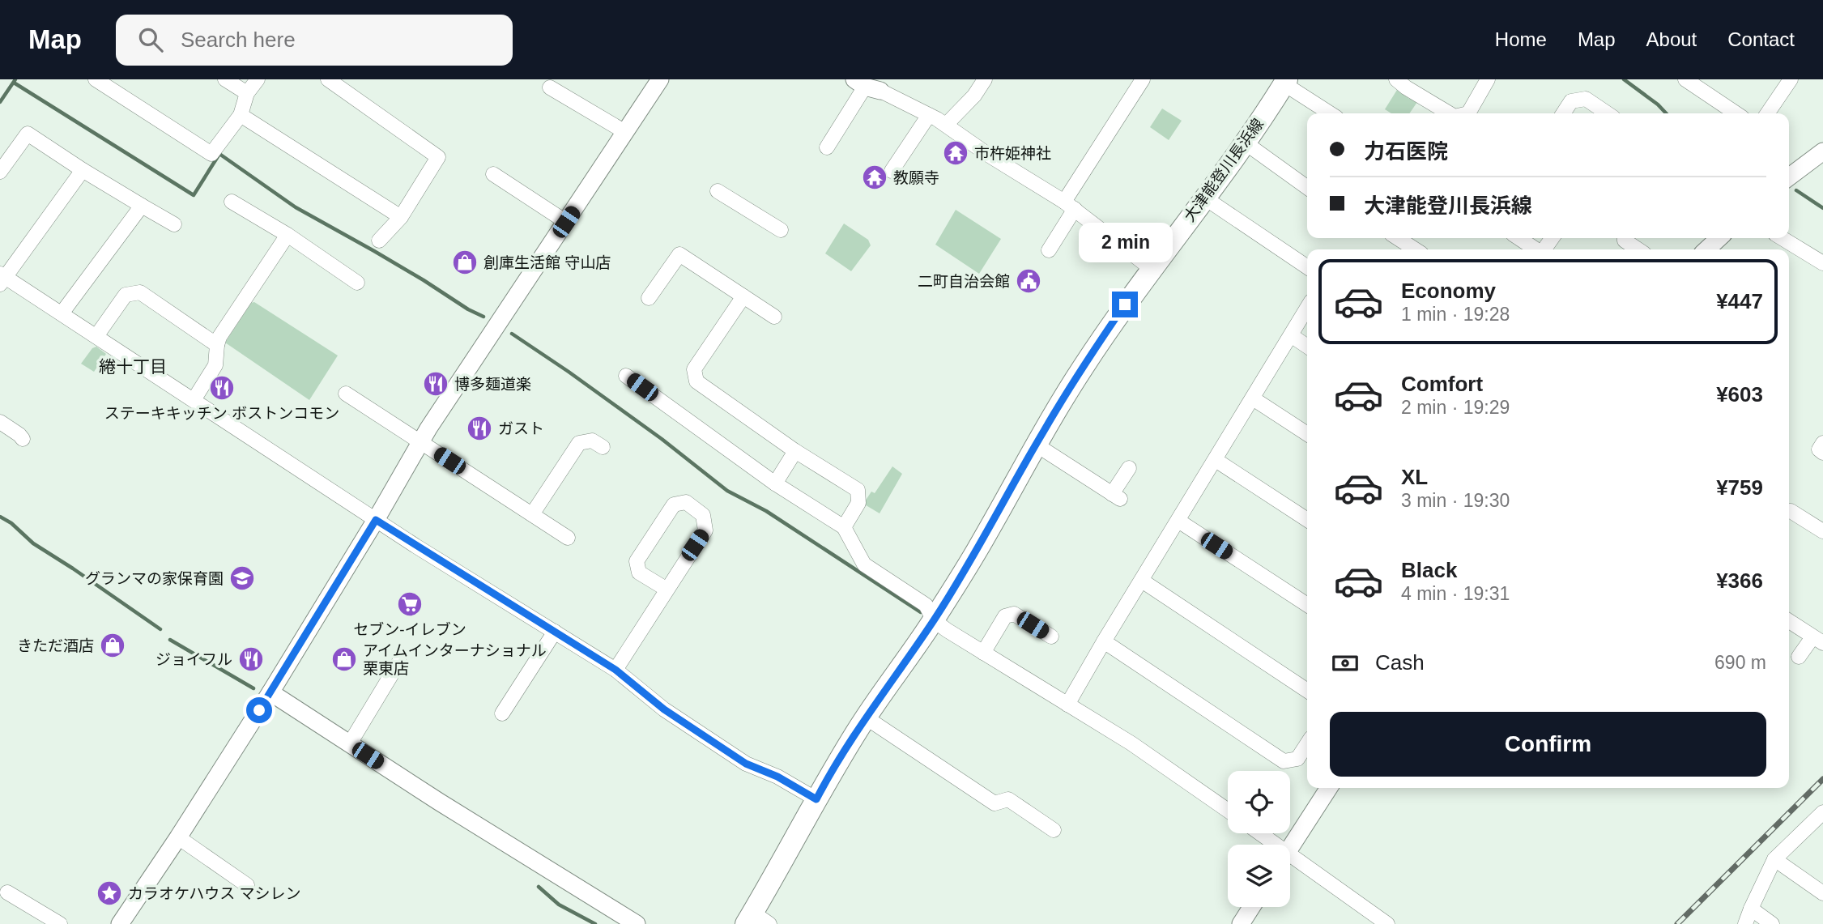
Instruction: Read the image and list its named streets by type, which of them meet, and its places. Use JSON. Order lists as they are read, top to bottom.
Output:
{
  "streets": {
    "main road": ["大津能登川長浜線"]
  },
  "districts": ["綣十丁目"],
  "places": {
    "temple": ["市杵姫神社", "教願寺"],
    "shop": ["創庫生活館 守山店", "きただ酒店", "アイムインターナショナル 栗東店"],
    "public building": ["二町自治会館"],
    "restaurant": [
      "博多麺道楽",
      "ステーキキッチン ボストンコモン",
      "ガスト",
      "ジョイフル"
    ],
    "school or university": ["グランマの家保育園"],
    "supermarket": ["セブン-イレブン"],
    "place": ["カラオケハウス マシレン"]
  },
  "page": {
    "header": "Map",
    "search": "Search here",
    "nav": [
      "Home",
      "Map",
      "About",
      "Contact"
    ],
    "banner": ["力石医院", "大津能登川長浜線"],
    "bubble": "2 min",
    "list": [
      {
        "name": "Economy",
        "note": "1 min · 19:28",
        "value": "¥447"
      },
      {
        "name": "Comfort",
        "note": "2 min · 19:29",
        "value": "¥603"
      },
      {
        "name": "XL",
        "note": "3 min · 19:30",
        "value": "¥759"
      },
      {
        "name": "Black",
        "note": "4 min · 19:31",
        "value": "¥366"
      }
    ],
    "pay": ["Cash", "690 m"],
    "buttons": "Confirm"
  }
}
